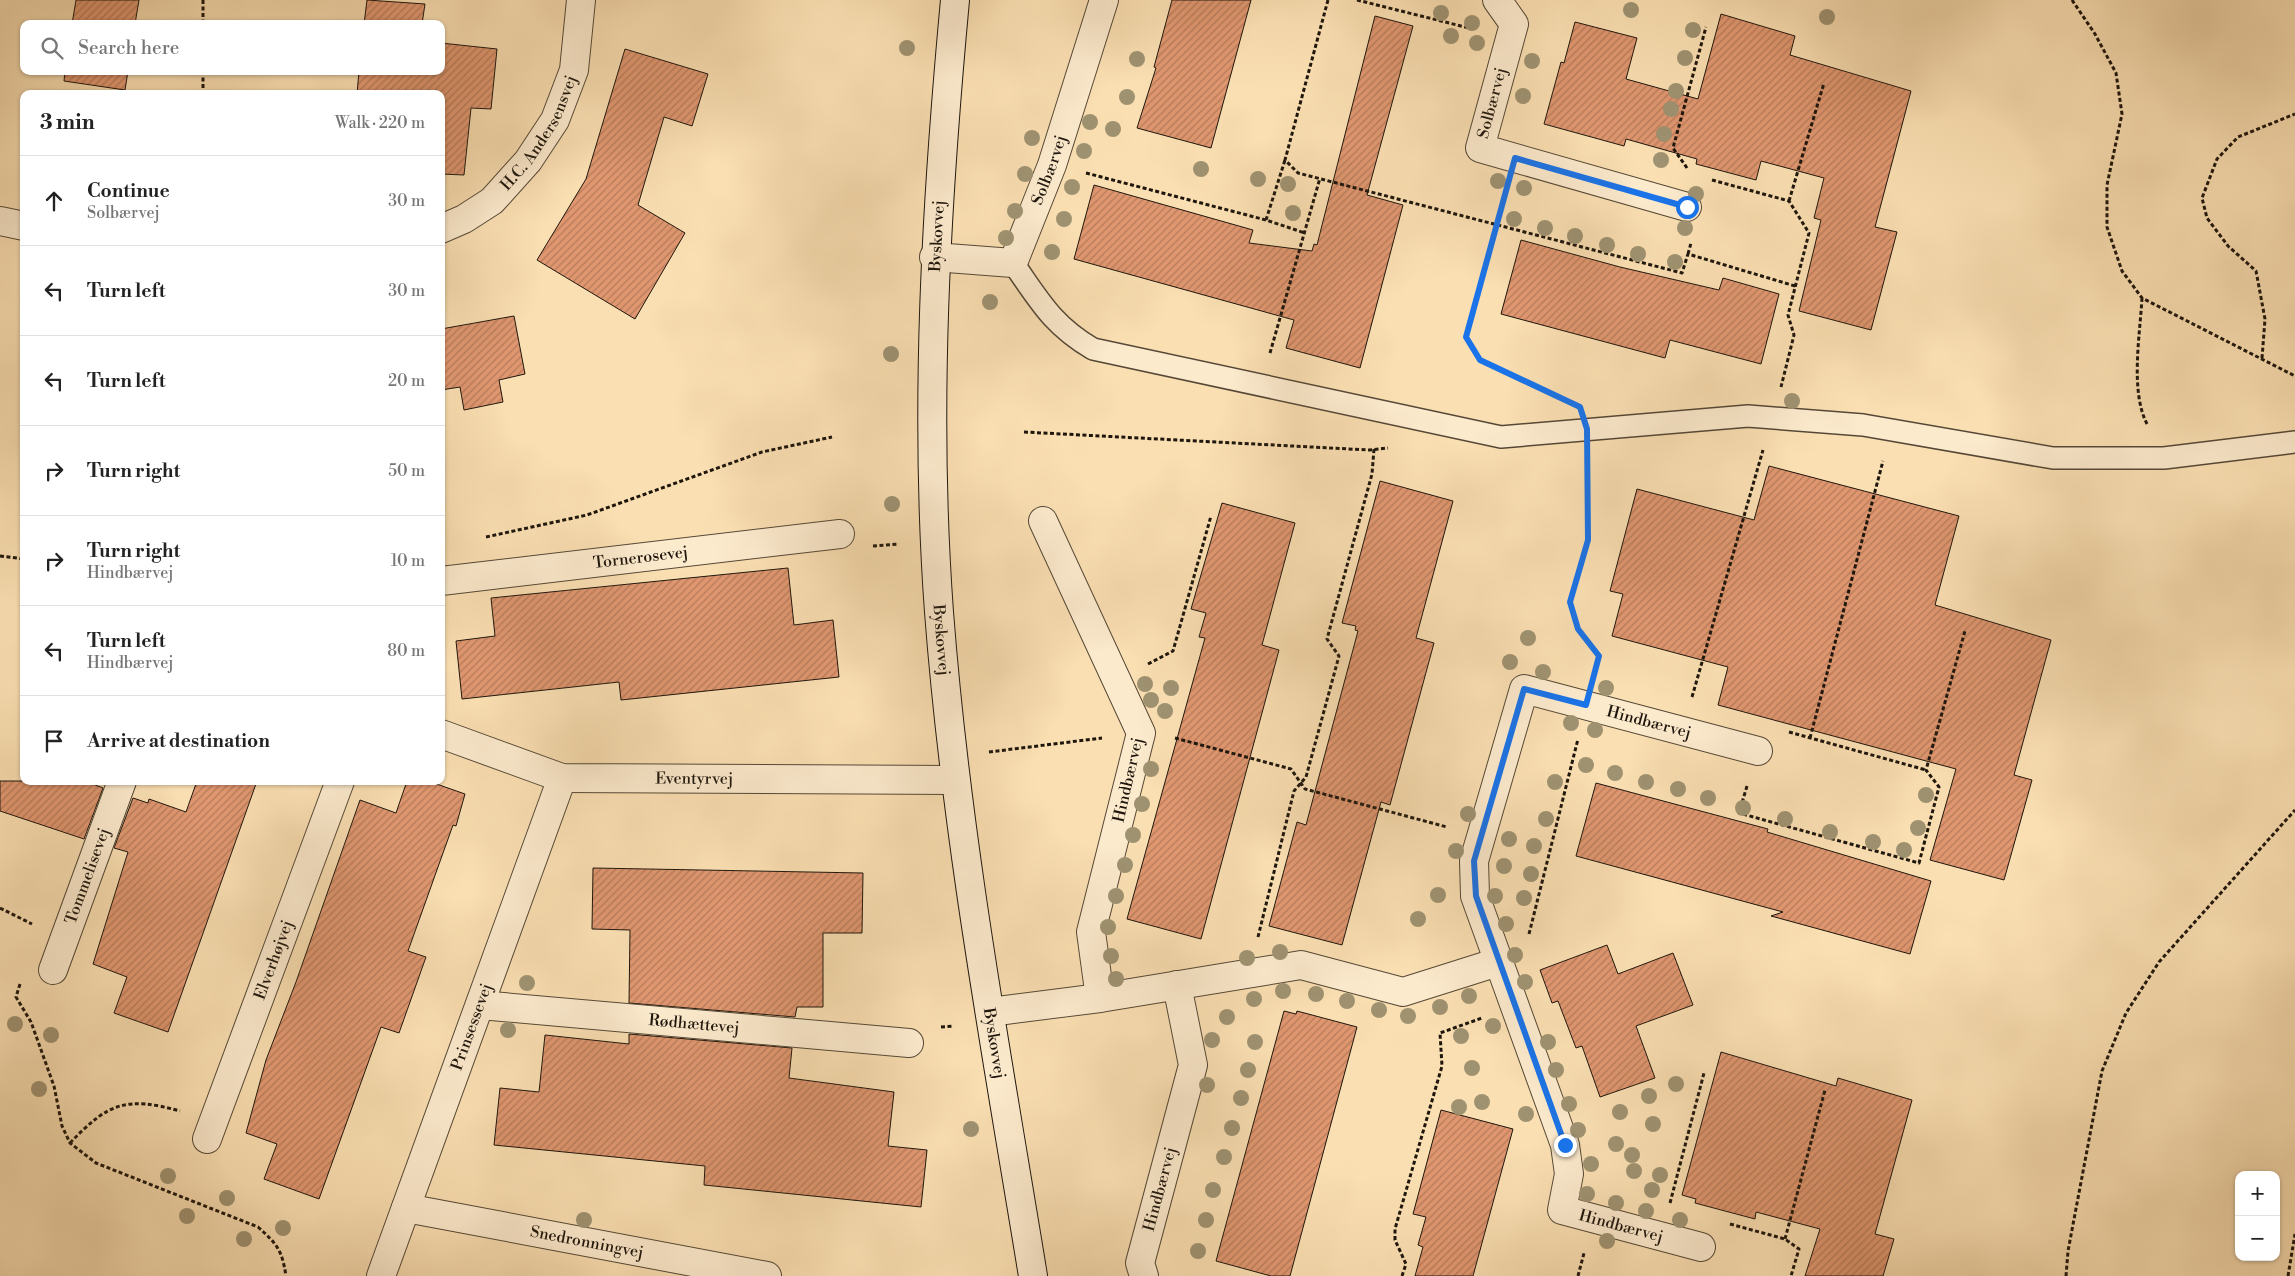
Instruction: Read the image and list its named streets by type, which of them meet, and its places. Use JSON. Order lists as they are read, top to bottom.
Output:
{
  "streets": {
    "street": [
      "Solbærvej",
      "H.C. Andersensvej",
      "Byskovvej",
      "Tornerosevej",
      "Hindbærvej",
      "Eventyrvej",
      "Tommelisevej",
      "Elverhøjvej",
      "Rødhættevej",
      "Prinsessevej",
      "Snedronningvej"
    ]
  },
  "crossings": [
    ["Byskovvej", "Eventyrvej"],
    ["Eventyrvej", "Prinsessevej"],
    ["Rødhættevej", "Prinsessevej"],
    ["Prinsessevej", "Snedronningvej"]
  ],
  "page": {
    "search": "Search here",
    "heading": ["3 min", "Walk · 220 m"],
    "list": [
      ["Continue", "Solbærvej", "30 m"],
      ["Turn left", "30 m"],
      ["Turn left", "20 m"],
      ["Turn right", "50 m"],
      ["Turn right", "Hindbærvej", "10 m"],
      ["Turn left", "Hindbærvej", "80 m"],
      "Arrive at destination"
    ],
    "map_buttons": ["+", "−"]
  }
}
